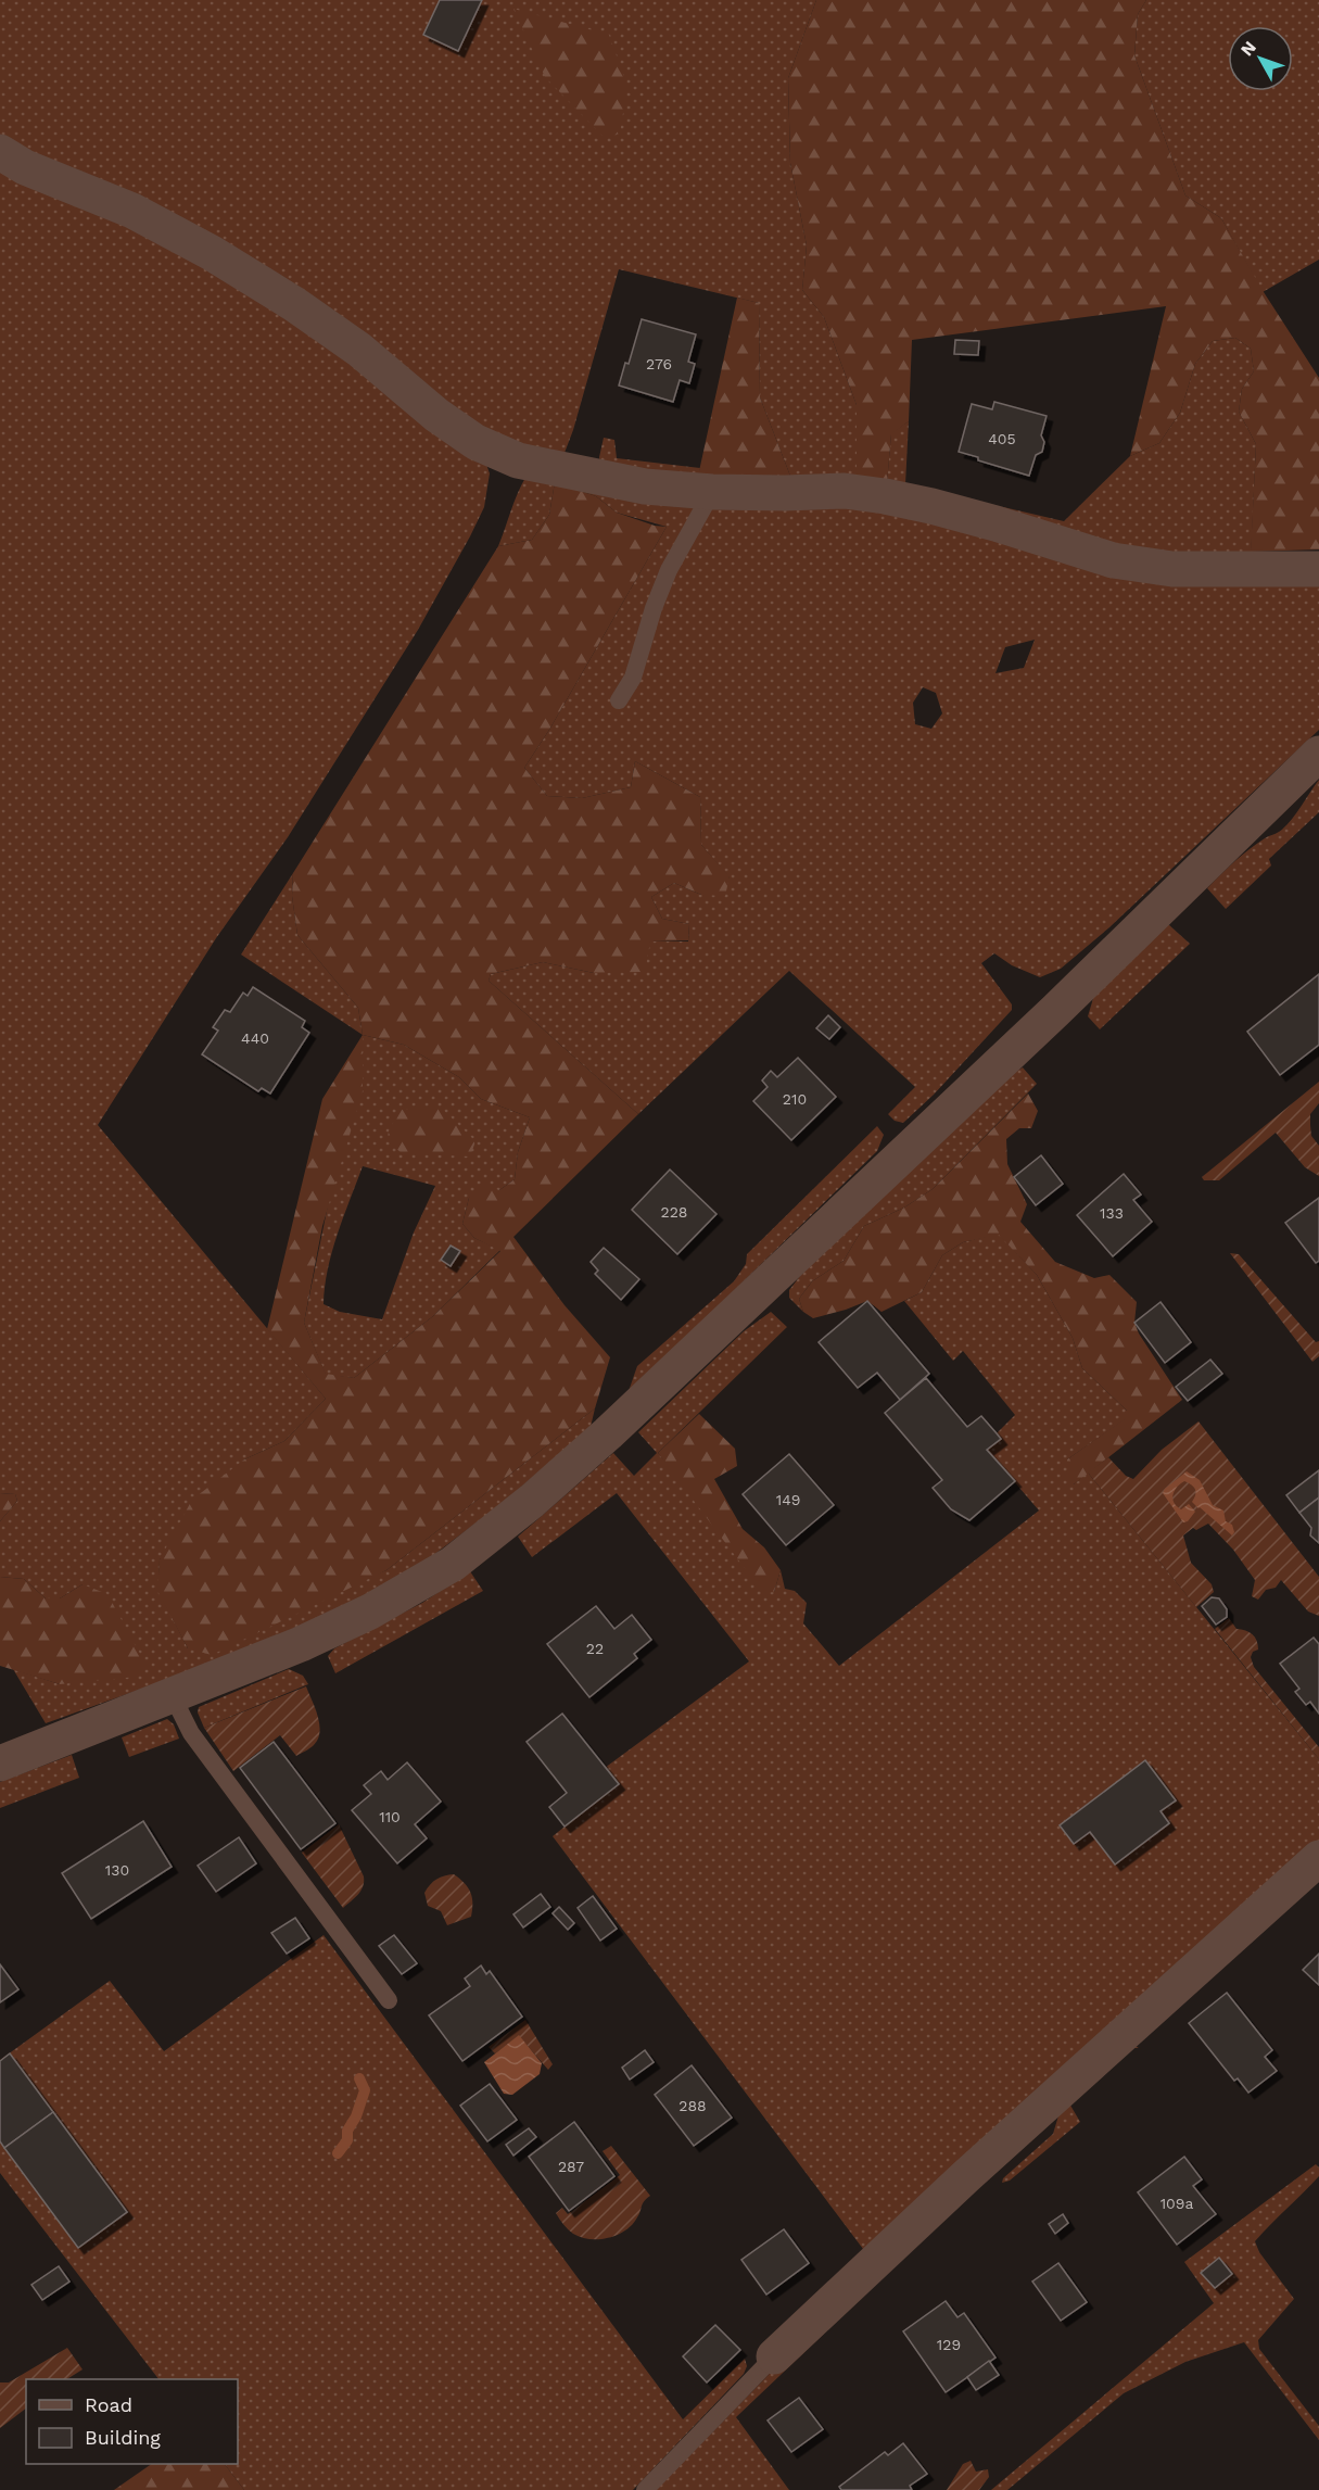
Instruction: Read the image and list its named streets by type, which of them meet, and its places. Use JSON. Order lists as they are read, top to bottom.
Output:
{
  "house_numbers": [
    "276",
    "405",
    "440",
    "210",
    "228",
    "133",
    "149",
    "22",
    "110",
    "130",
    "288",
    "287",
    "109a",
    "129"
  ],
  "legend": ["Road", "Building"],
  "north": "top left"
}
